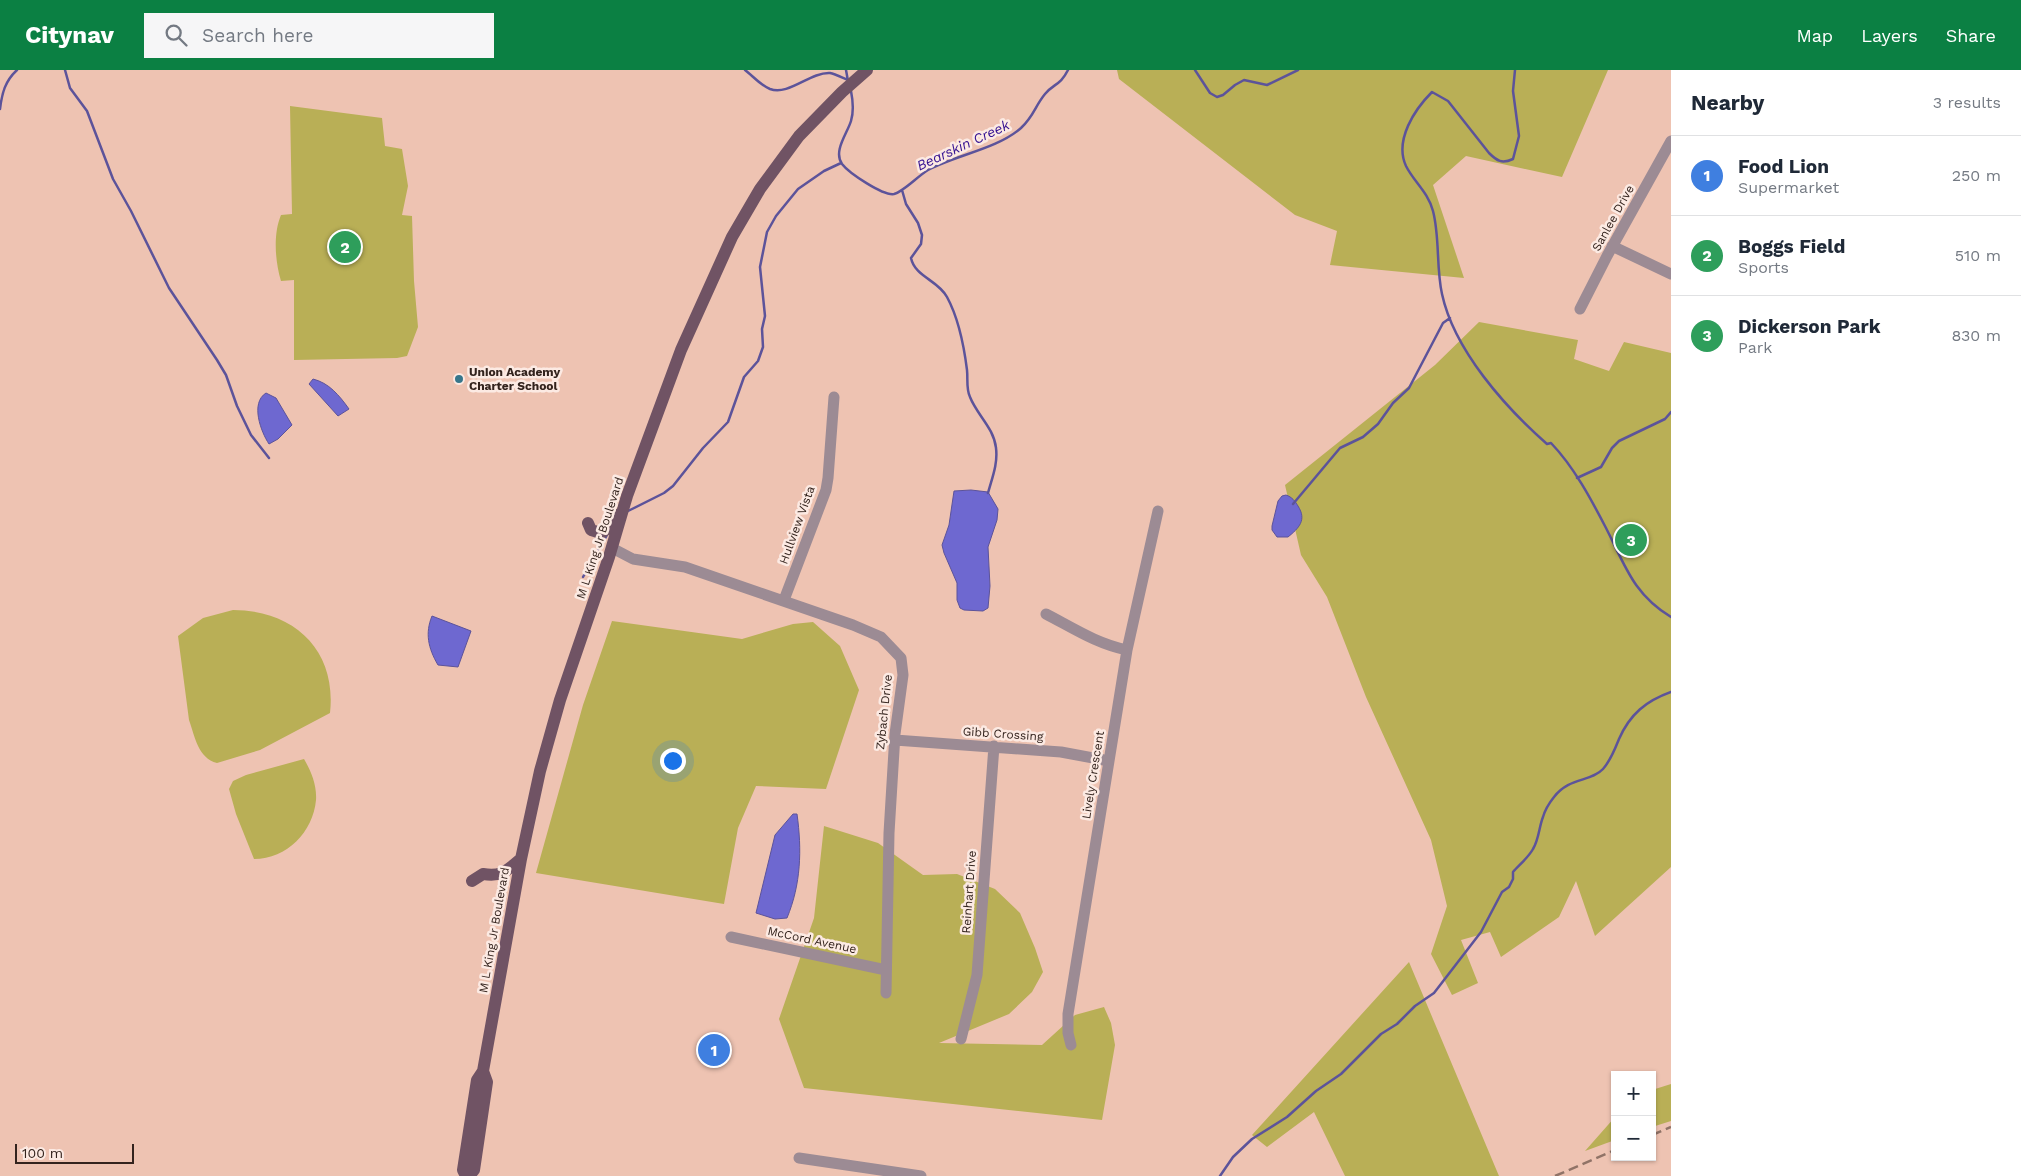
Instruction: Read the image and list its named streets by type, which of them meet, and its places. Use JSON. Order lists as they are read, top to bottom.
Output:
{
  "streets": {
    "main road": ["M L King Jr Boulevard"],
    "street": [
      "Sanlee Drive",
      "Hullview Vista",
      "Zybach Drive",
      "Gibb Crossing",
      "Lively Crescent",
      "Reinhart Drive",
      "McCord Avenue"
    ]
  },
  "crossings": [
    ["Hullview Vista", "Zybach Drive"],
    ["M L King Jr Boulevard", "Zybach Drive"],
    ["Zybach Drive", "Gibb Crossing"],
    ["Zybach Drive", "McCord Avenue"],
    ["Gibb Crossing", "Lively Crescent"],
    ["Gibb Crossing", "Reinhart Drive"]
  ],
  "water": ["Bearskin Creek"],
  "places": ["Union Academy Charter School"],
  "scale_bar": "100 m",
  "page": {
    "header": "Citynav",
    "search": "Search here",
    "nav": ["Map", "Layers", "Share"],
    "heading": ["Nearby", "3 results"],
    "list": [
      {
        "mark": "1",
        "name": "Food Lion",
        "note": "Supermarket",
        "value": "250 m"
      },
      {
        "mark": "2",
        "name": "Boggs Field",
        "note": "Sports",
        "value": "510 m"
      },
      {
        "mark": "3",
        "name": "Dickerson Park",
        "note": "Park",
        "value": "830 m"
      }
    ],
    "pins": ["2", "3", "1"],
    "map_buttons": ["+", "−"],
    "scale": "100 m"
  }
}
